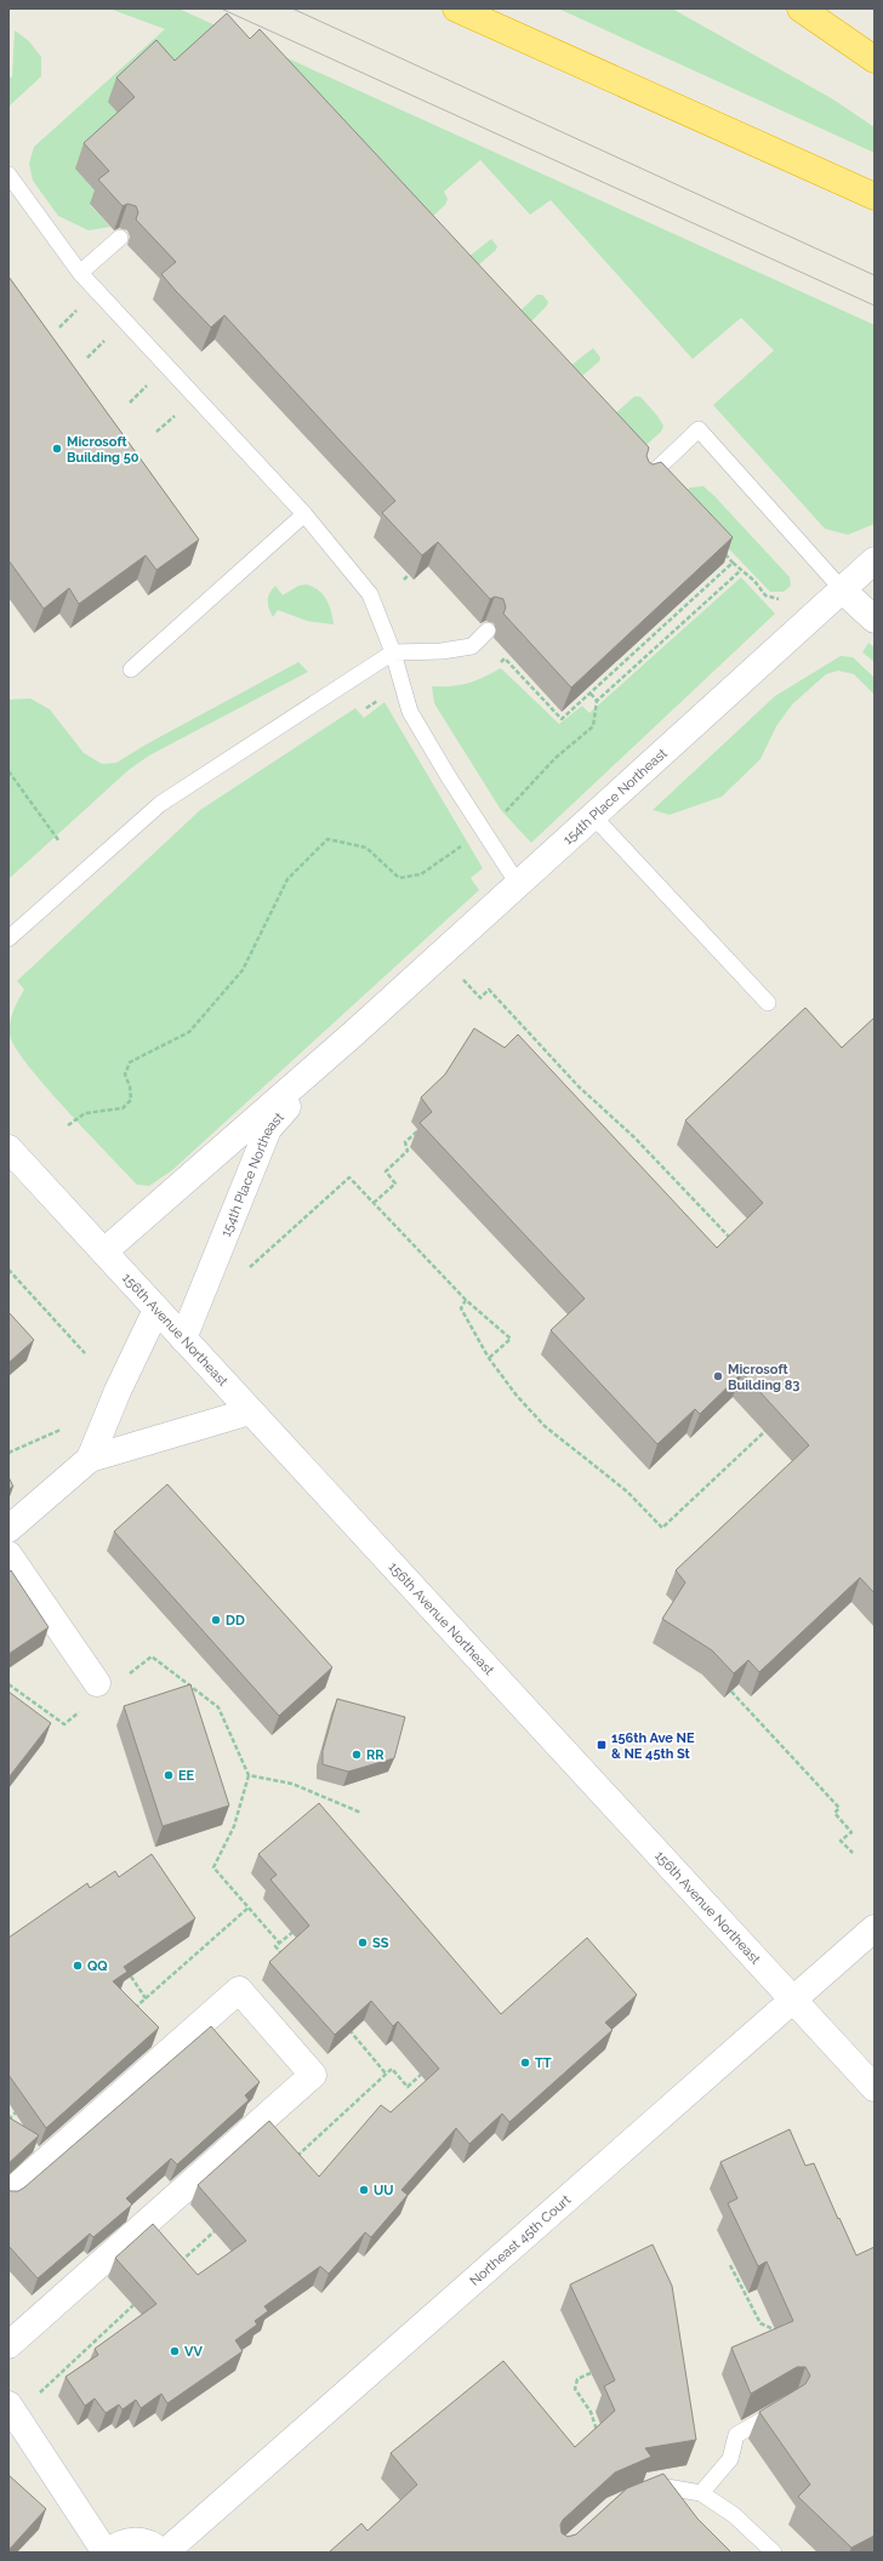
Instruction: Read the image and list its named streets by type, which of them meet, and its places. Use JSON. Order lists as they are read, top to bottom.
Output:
{
  "streets": {
    "street": ["154th Place Northeast", "156th Avenue Northeast", "Northeast 45th Court"]
  },
  "crossings": [
    ["154th Place Northeast", "156th Avenue Northeast"],
    ["156th Avenue Northeast", "Northeast 45th Court"]
  ],
  "places": {
    "other": [
      "Microsoft Building 50",
      "Microsoft Building 83",
      "DD",
      "RR",
      "EE",
      "SS",
      "QQ",
      "TT",
      "UU",
      "VV"
    ],
    "transit": ["156th Ave NE & NE 45th St"]
  }
}
